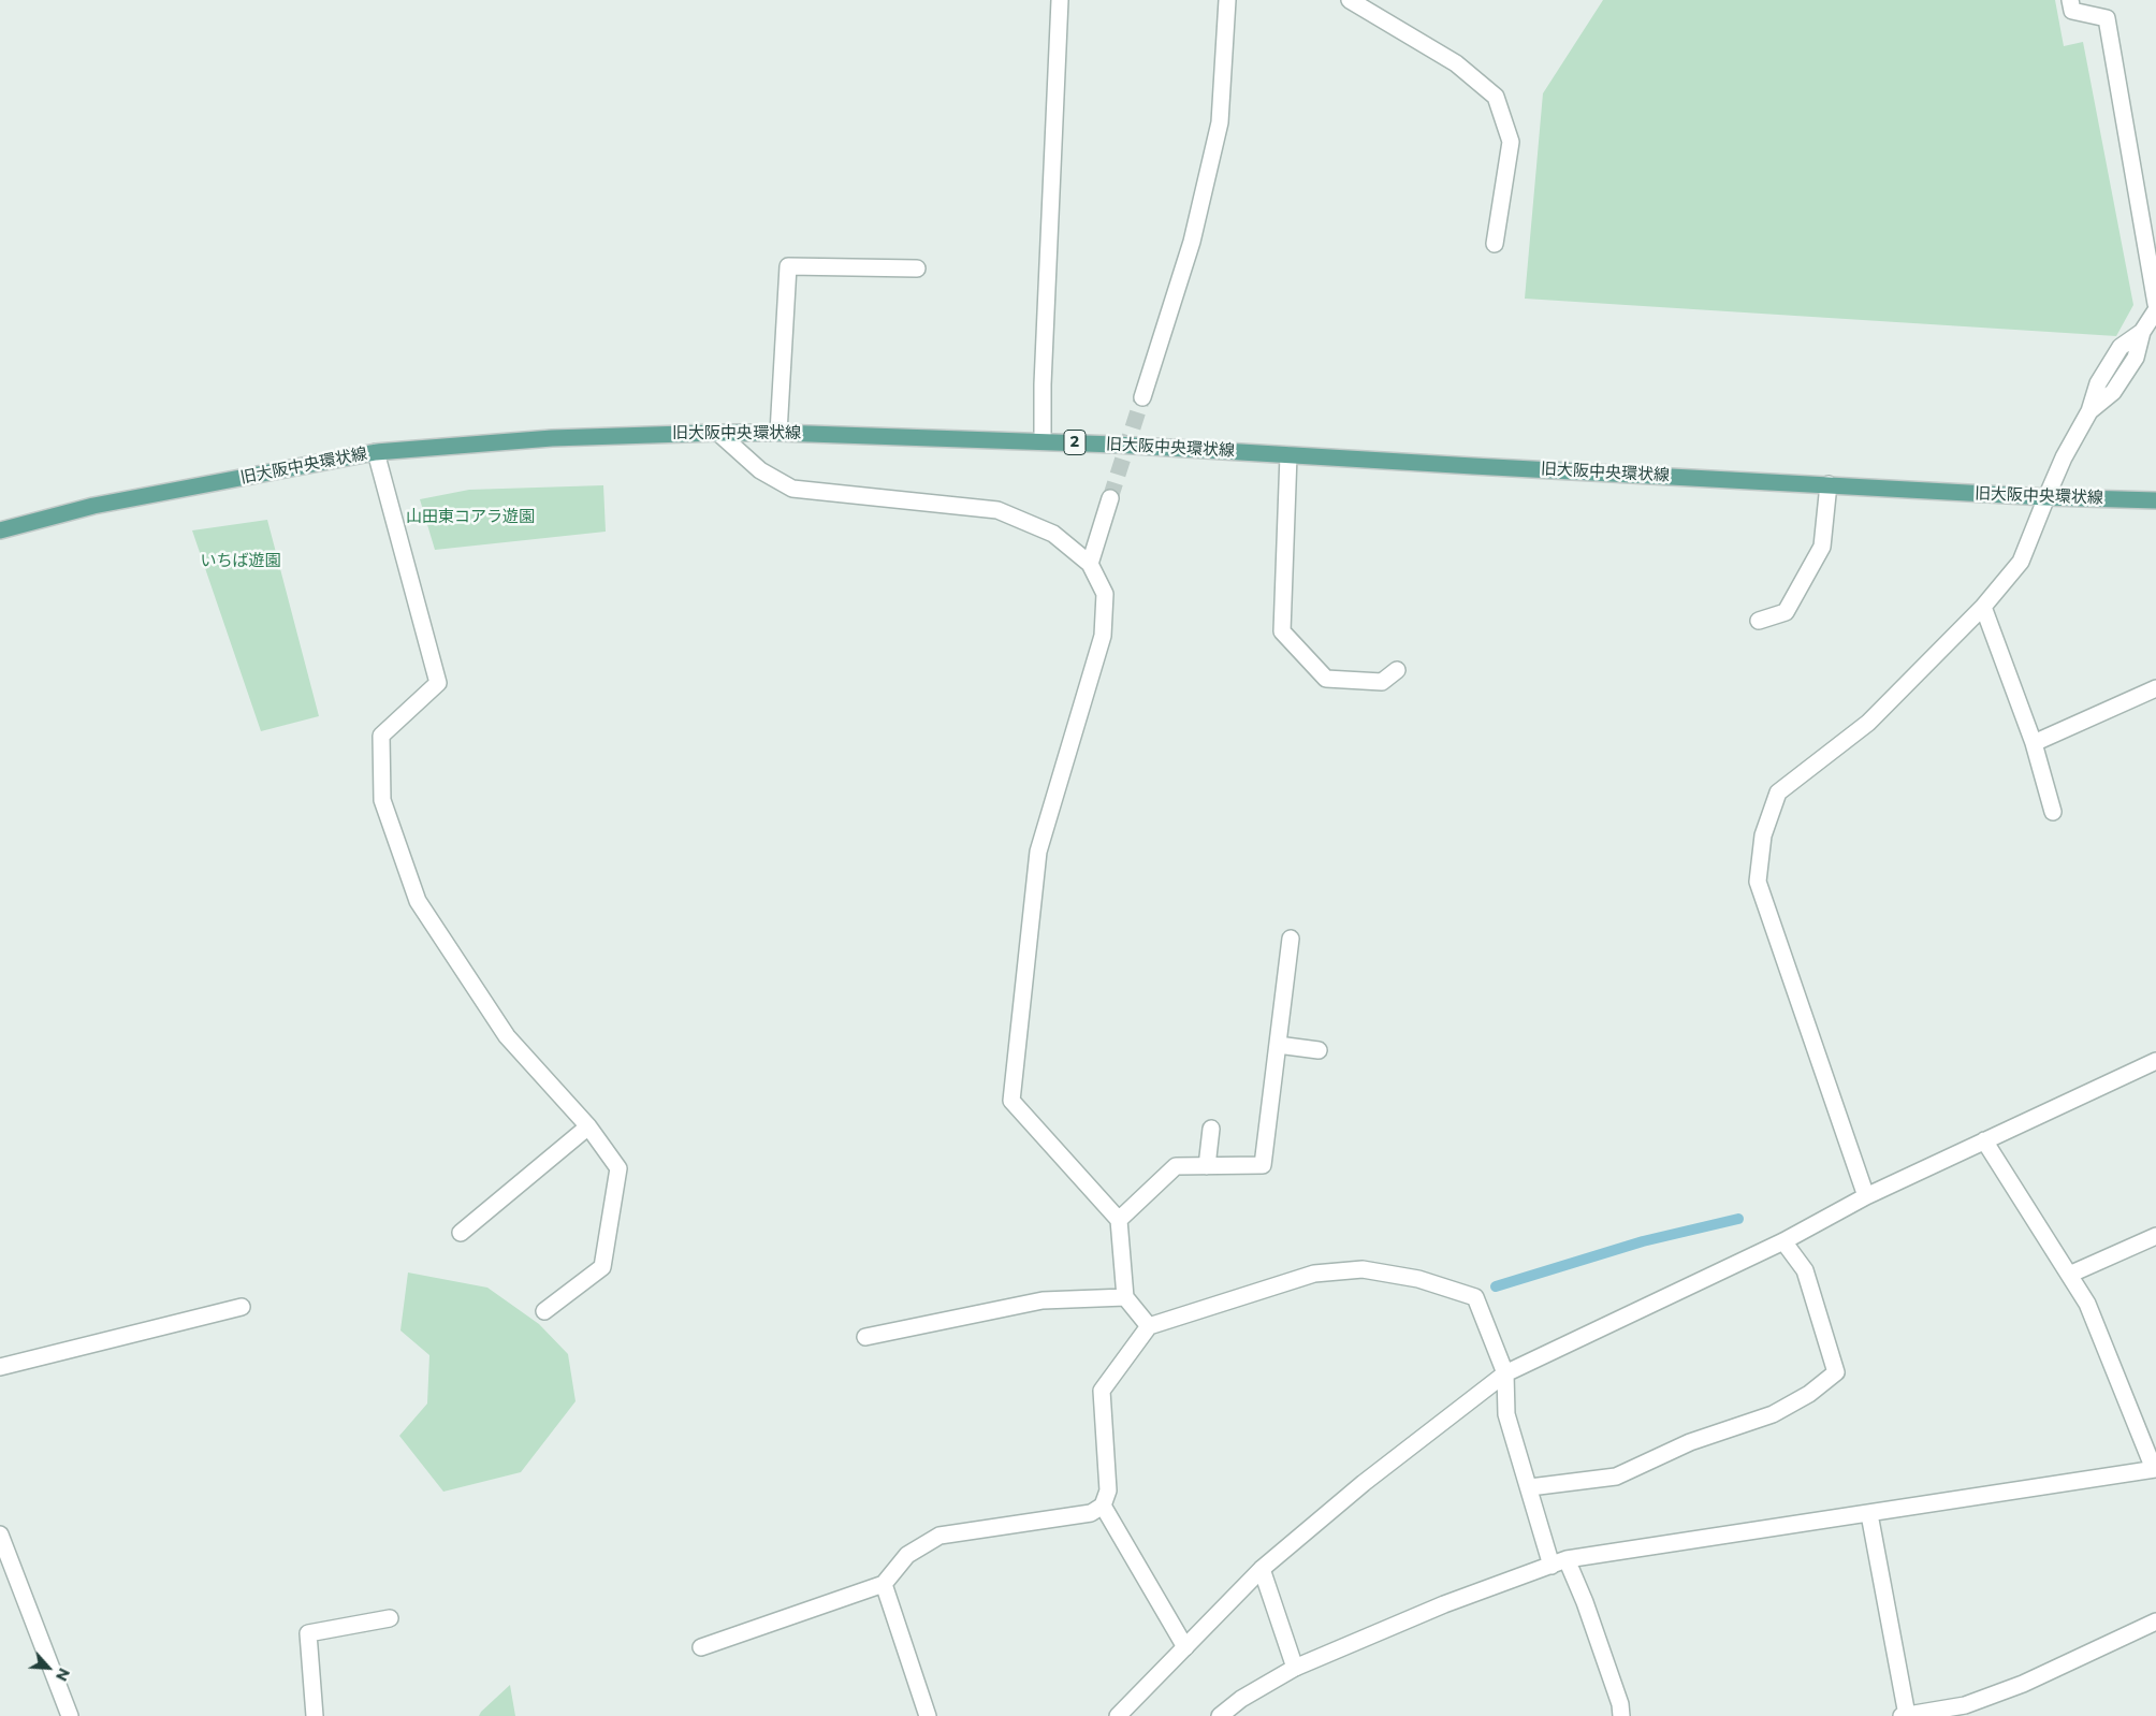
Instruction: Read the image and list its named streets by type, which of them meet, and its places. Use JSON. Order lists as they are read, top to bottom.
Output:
{
  "streets": {
    "main road": ["旧大阪中央環状線", "2"]
  },
  "parks": ["山田東コアラ遊園", "いちば遊園"],
  "north": "bottom right"
}
